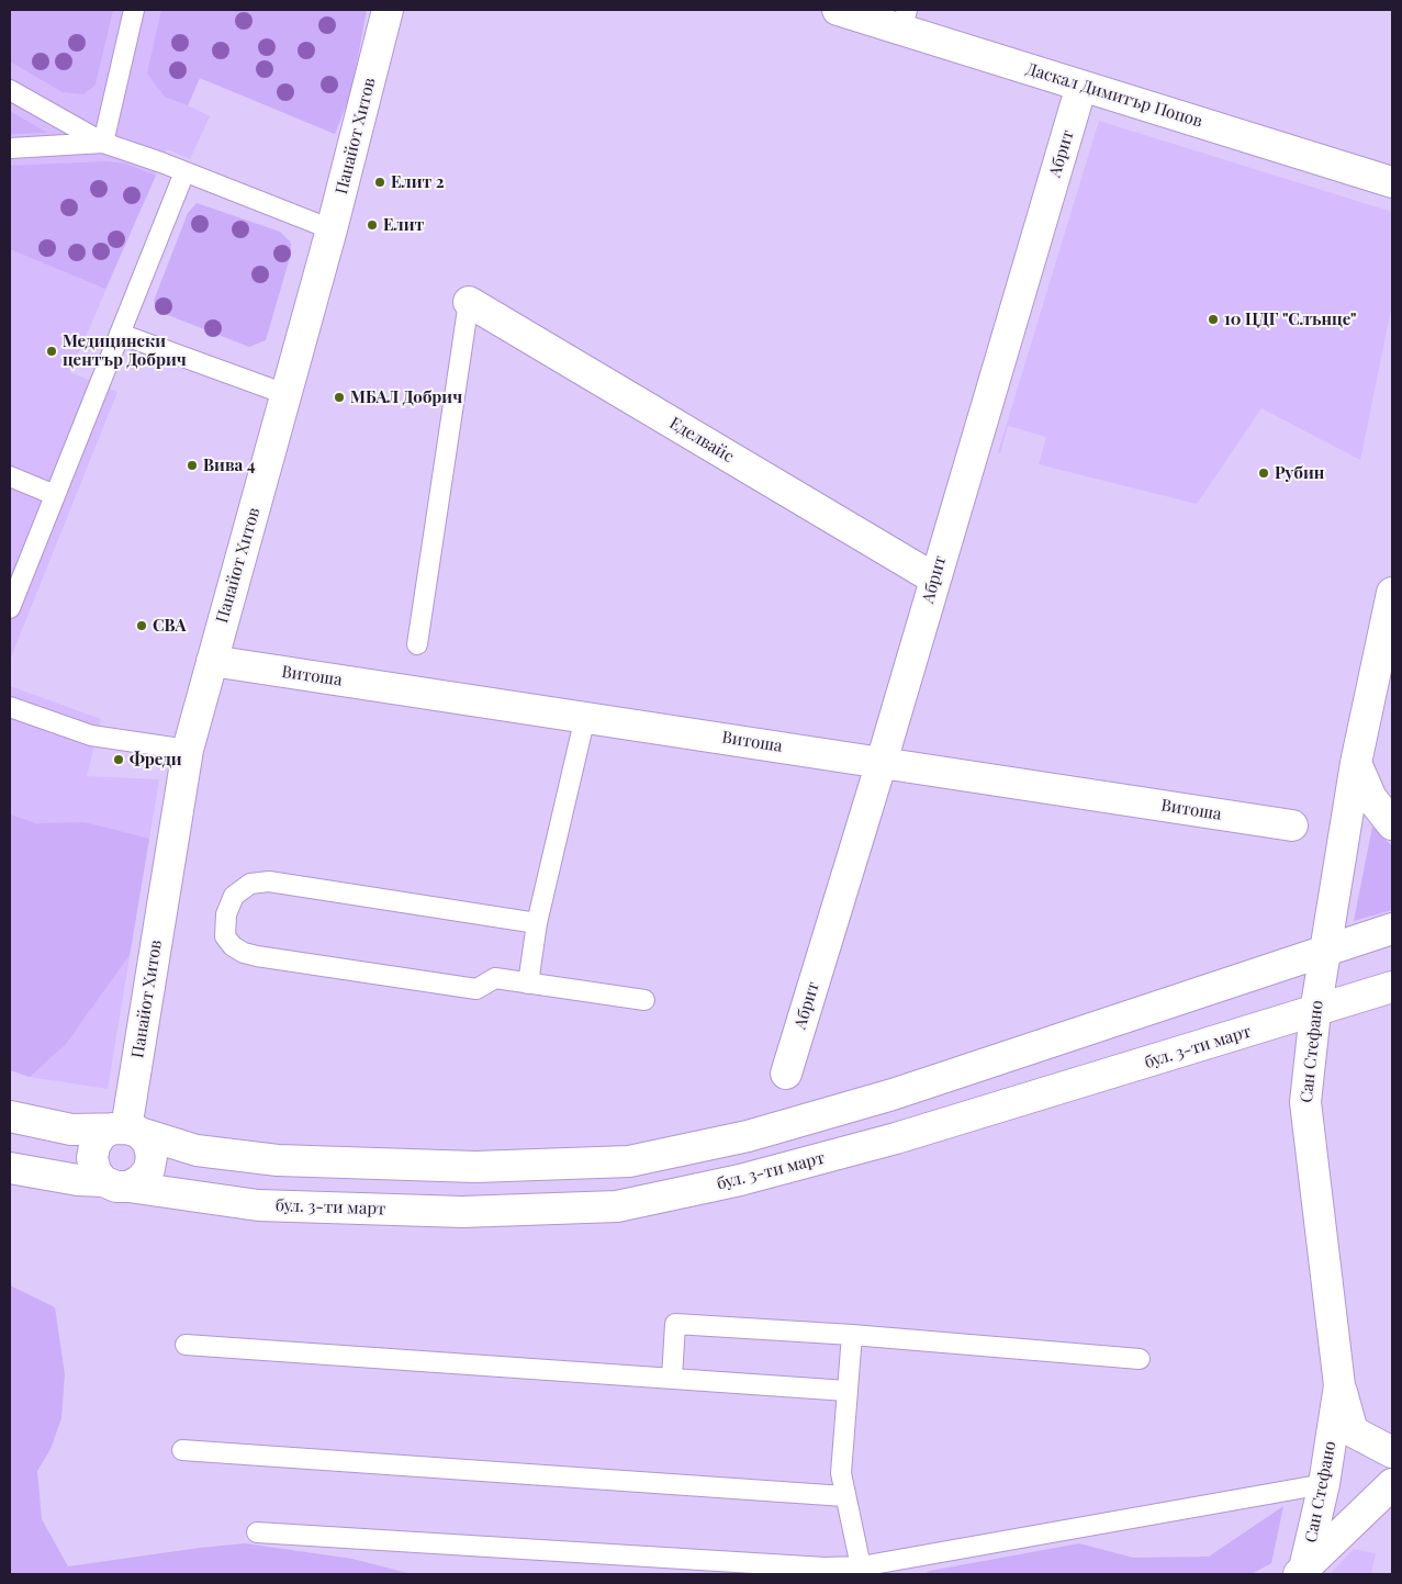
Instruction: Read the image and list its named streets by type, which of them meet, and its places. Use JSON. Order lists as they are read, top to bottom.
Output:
{
  "streets": {
    "street": [
      "Даскал Димитър Попов",
      "Панайот Хитов",
      "Абрит",
      "Еделвайс",
      "Витоша",
      "бул. 3-ти март",
      "Сан Стефано"
    ]
  },
  "crossings": [
    ["Даскал Димитър Попов", "Абрит"],
    ["Панайот Хитов", "Витоша"],
    ["Панайот Хитов", "бул. 3-ти март"],
    ["Абрит", "Еделвайс"],
    ["Абрит", "Витоша"],
    ["бул. 3-ти март", "Сан Стефано"]
  ],
  "places": [
    "Елит 2",
    "Елит",
    "10 ЦДГ \"Слънце\"",
    "Медицински център Добрич",
    "МБАЛ Добрич",
    "Вива 4",
    "Рубин",
    "CBA",
    "Фреди"
  ]
}
